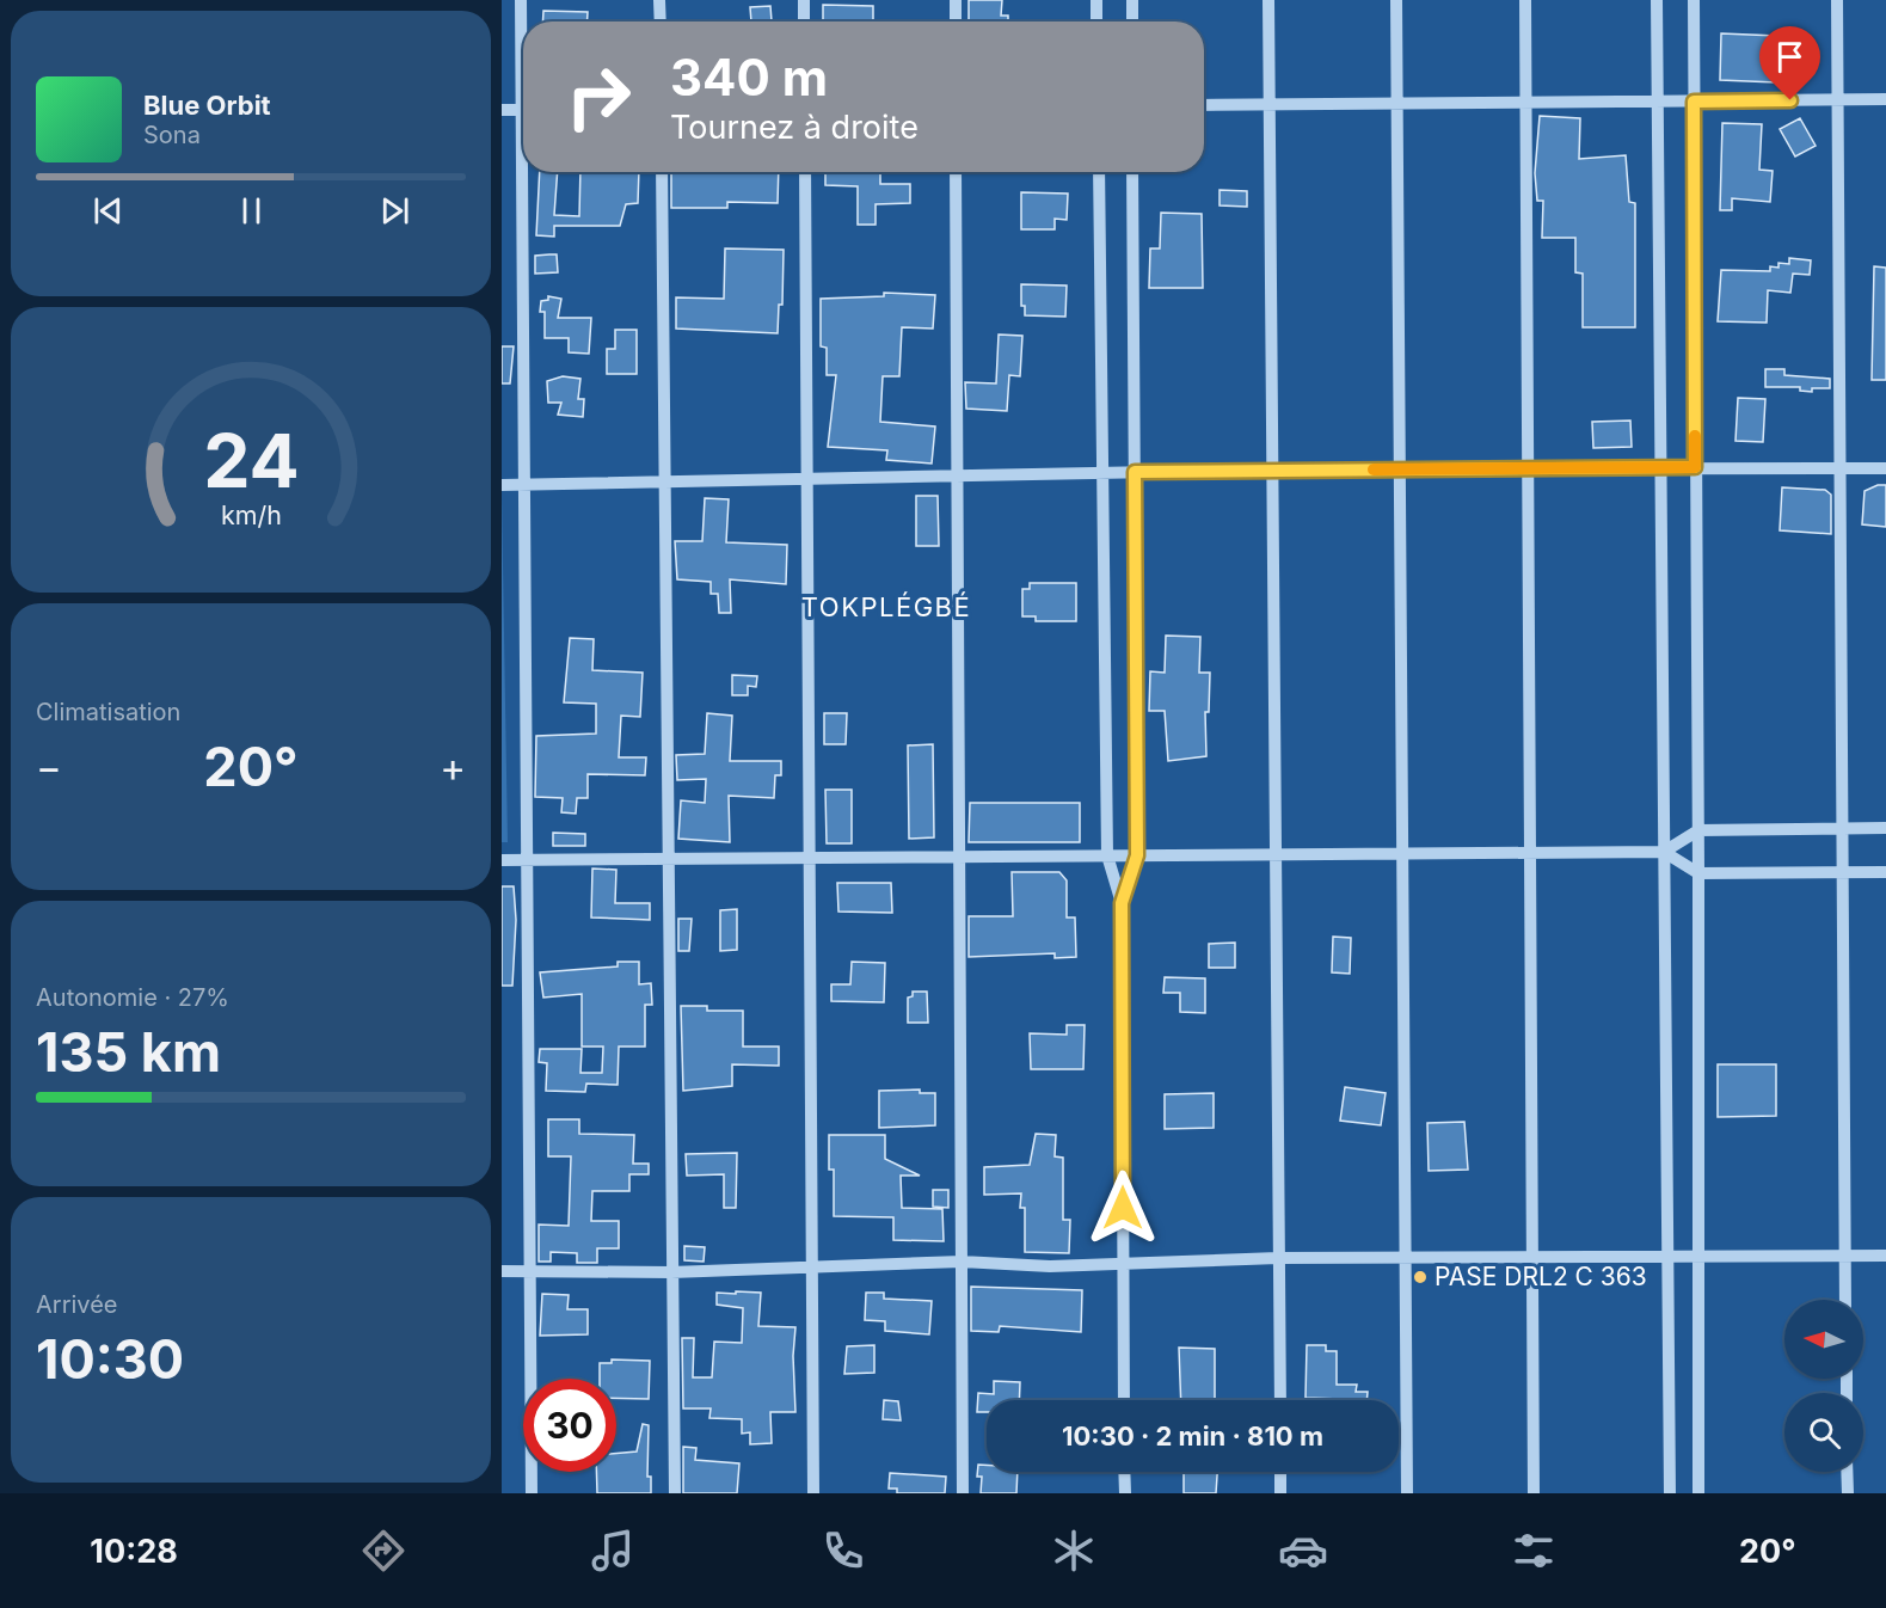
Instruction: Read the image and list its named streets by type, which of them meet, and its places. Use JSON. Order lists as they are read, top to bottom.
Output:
{
  "districts": ["TOKPLÉGBÉ"],
  "places": ["PASE DRL2 C 363"],
  "north": "left",
  "page": {
    "turn": ["340 m", "Tournez à droite"],
    "song": ["Blue Orbit", "Sona"],
    "tile": [
      "Climatisation",
      ["Autonomie · 27%", "135 km"],
      ["Arrivée", "10:30"]
    ],
    "heat": ["−", "20°", "+"],
    "limit": "30",
    "trip": "10:30 · 2 min · 810 m",
    "tabs": ["10:28", "20°"],
    "gauge": ["24", "km/h"]
  }
}
